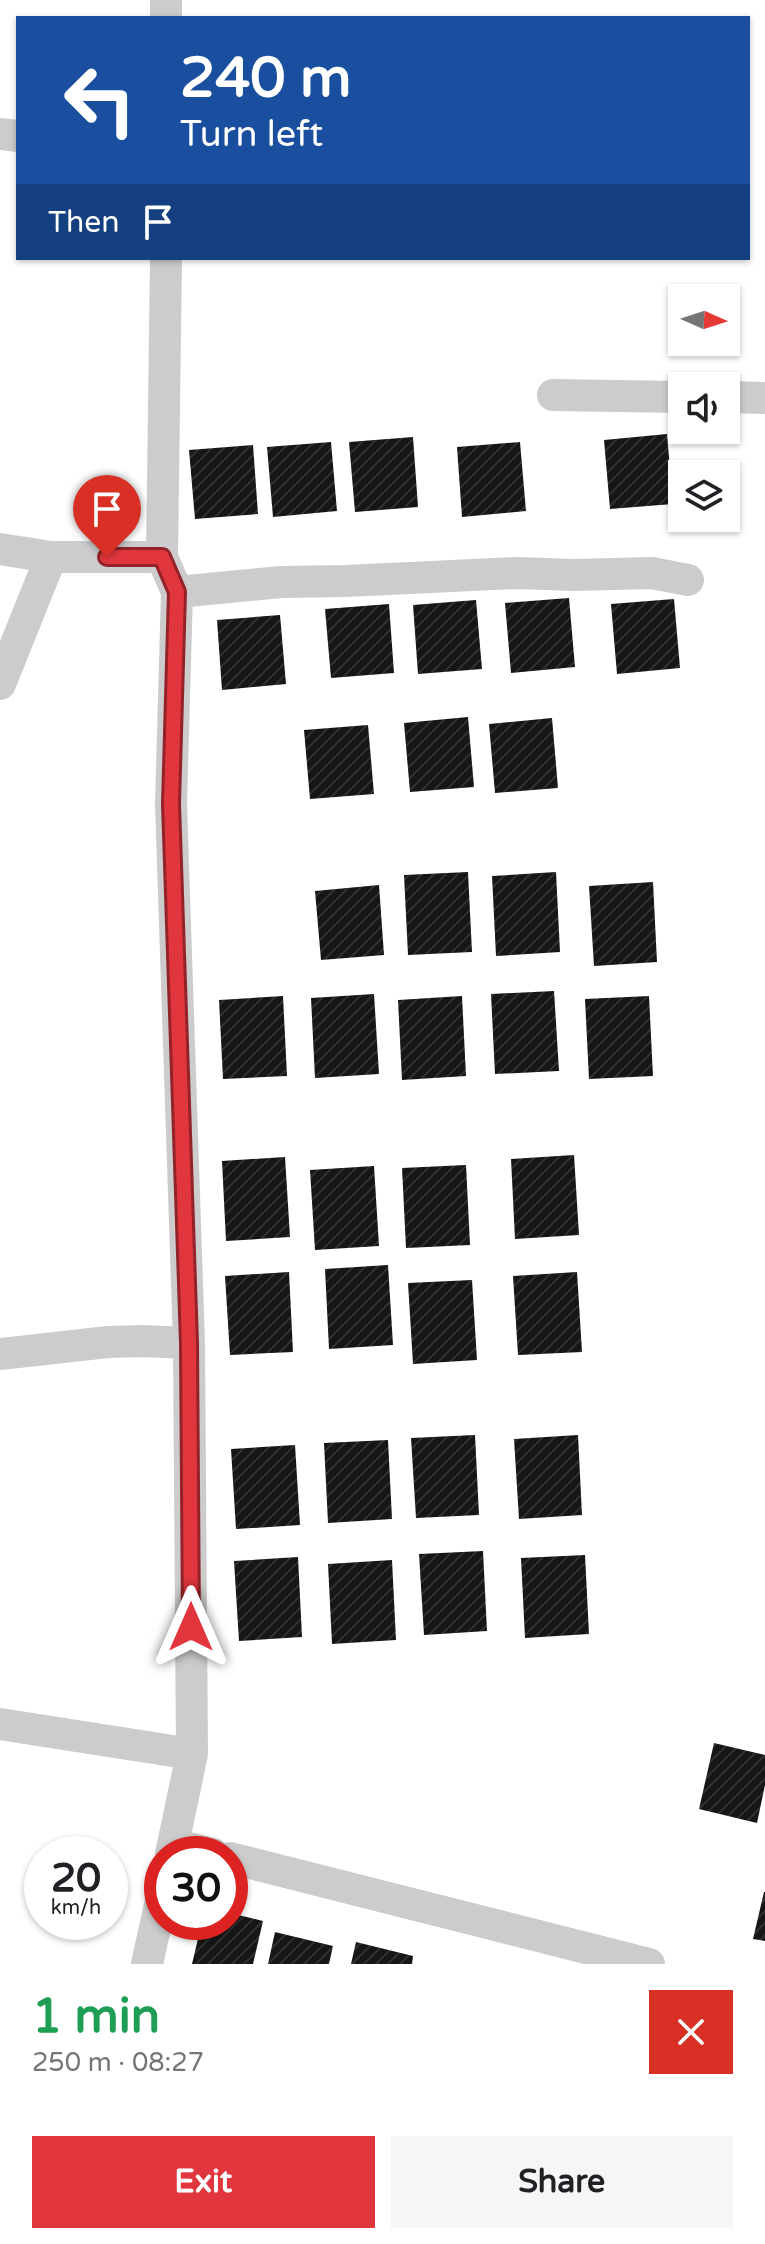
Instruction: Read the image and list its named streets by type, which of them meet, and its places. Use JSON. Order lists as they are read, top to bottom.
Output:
{
  "north": "right",
  "page": {
    "turn": ["240 m", "Turn left"],
    "then": "Then",
    "speed": "20 km/h",
    "limit": "30",
    "heading": ["1 min", "250 m · 08:27"],
    "buttons": ["Exit", "Share"]
  }
}
